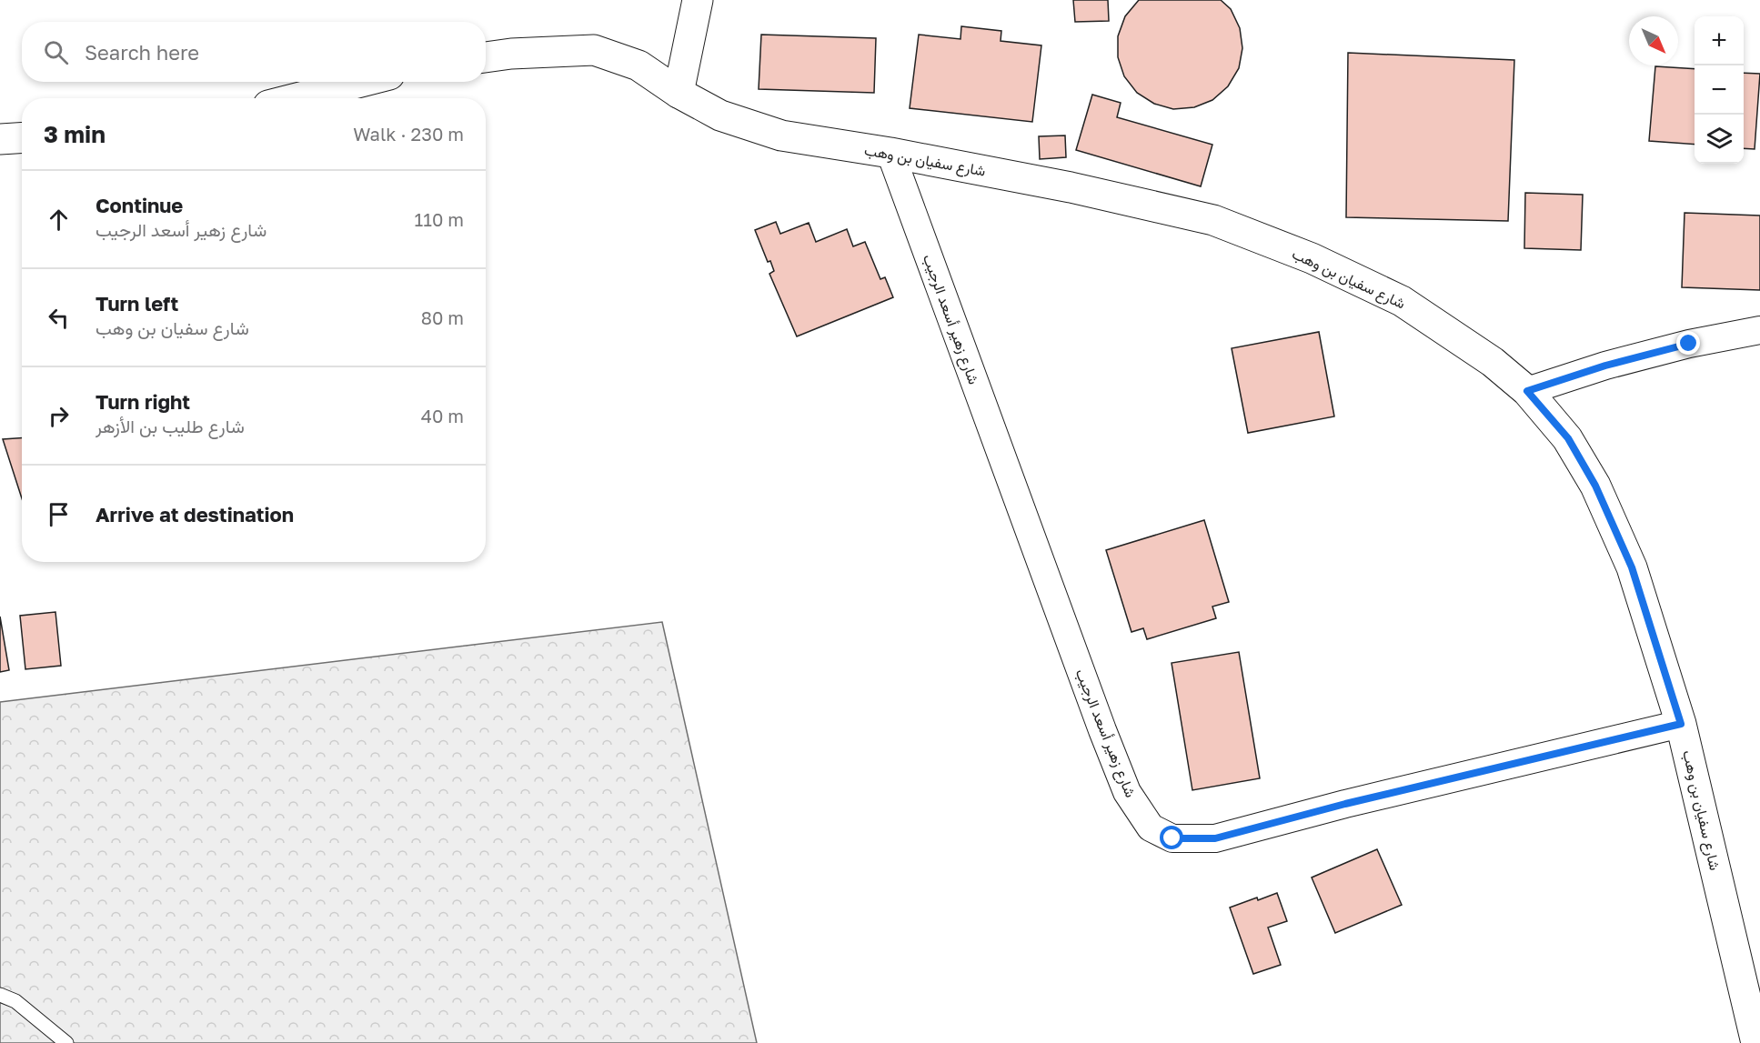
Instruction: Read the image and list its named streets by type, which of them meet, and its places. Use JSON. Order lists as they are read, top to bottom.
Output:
{
  "streets": {
    "street": ["شارع سفيان بن وهب", "شارع زهير أسعد الرجيب"]
  },
  "crossings": [
    ["شارع سفيان بن وهب", "شارع زهير أسعد الرجيب"]
  ],
  "north": "bottom right",
  "page": {
    "map_buttons": ["+", "−"],
    "search": "Search here",
    "heading": ["3 min", "Walk · 230 m"],
    "list": [
      ["Continue", "شارع زهير أسعد الرجيب", "110 m"],
      ["Turn left", "شارع سفيان بن وهب", "80 m"],
      ["Turn right", "شارع طليب بن الأزهر", "40 m"],
      "Arrive at destination"
    ]
  }
}
